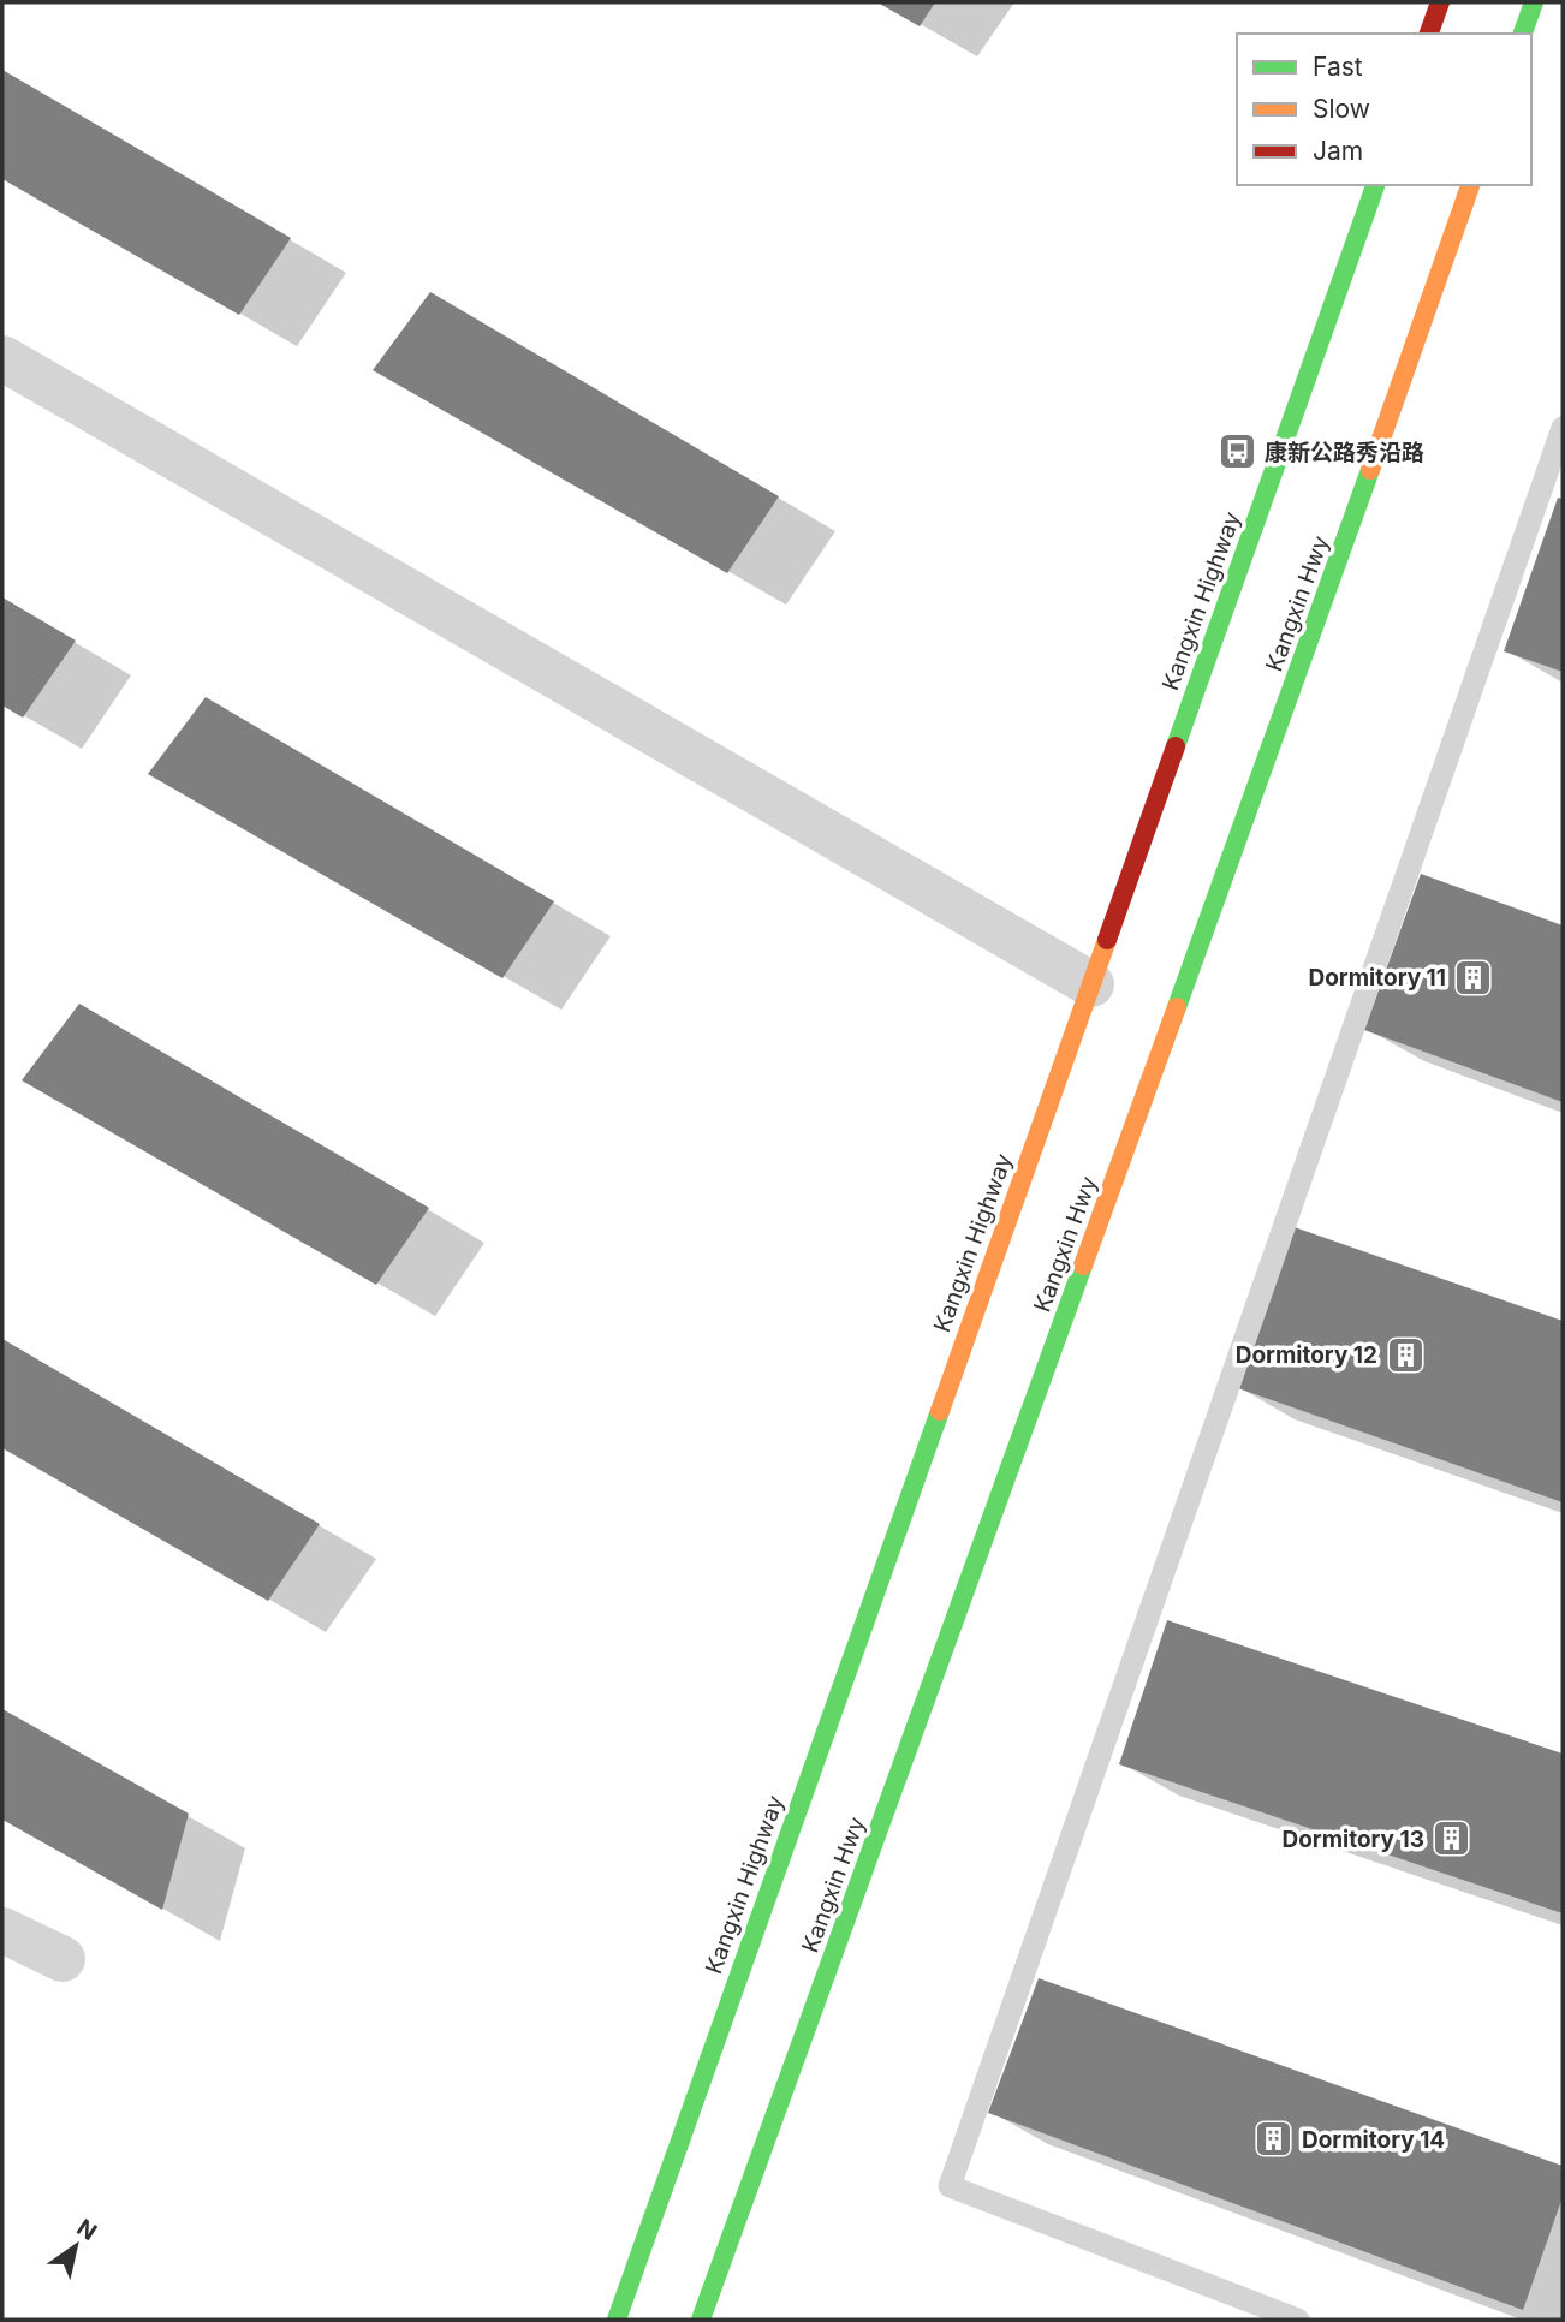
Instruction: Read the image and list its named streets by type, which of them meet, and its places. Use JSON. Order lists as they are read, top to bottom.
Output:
{
  "streets": {
    "main road": ["Kangxin Highway", "Kangxin Hwy"]
  },
  "places": {
    "bus stop": ["康新公路秀沿路"],
    "building": [
      "Dormitory 11",
      "Dormitory 12",
      "Dormitory 13",
      "Dormitory 14"
    ]
  },
  "legend": ["Fast", "Slow", "Jam"],
  "north": "top right"
}
